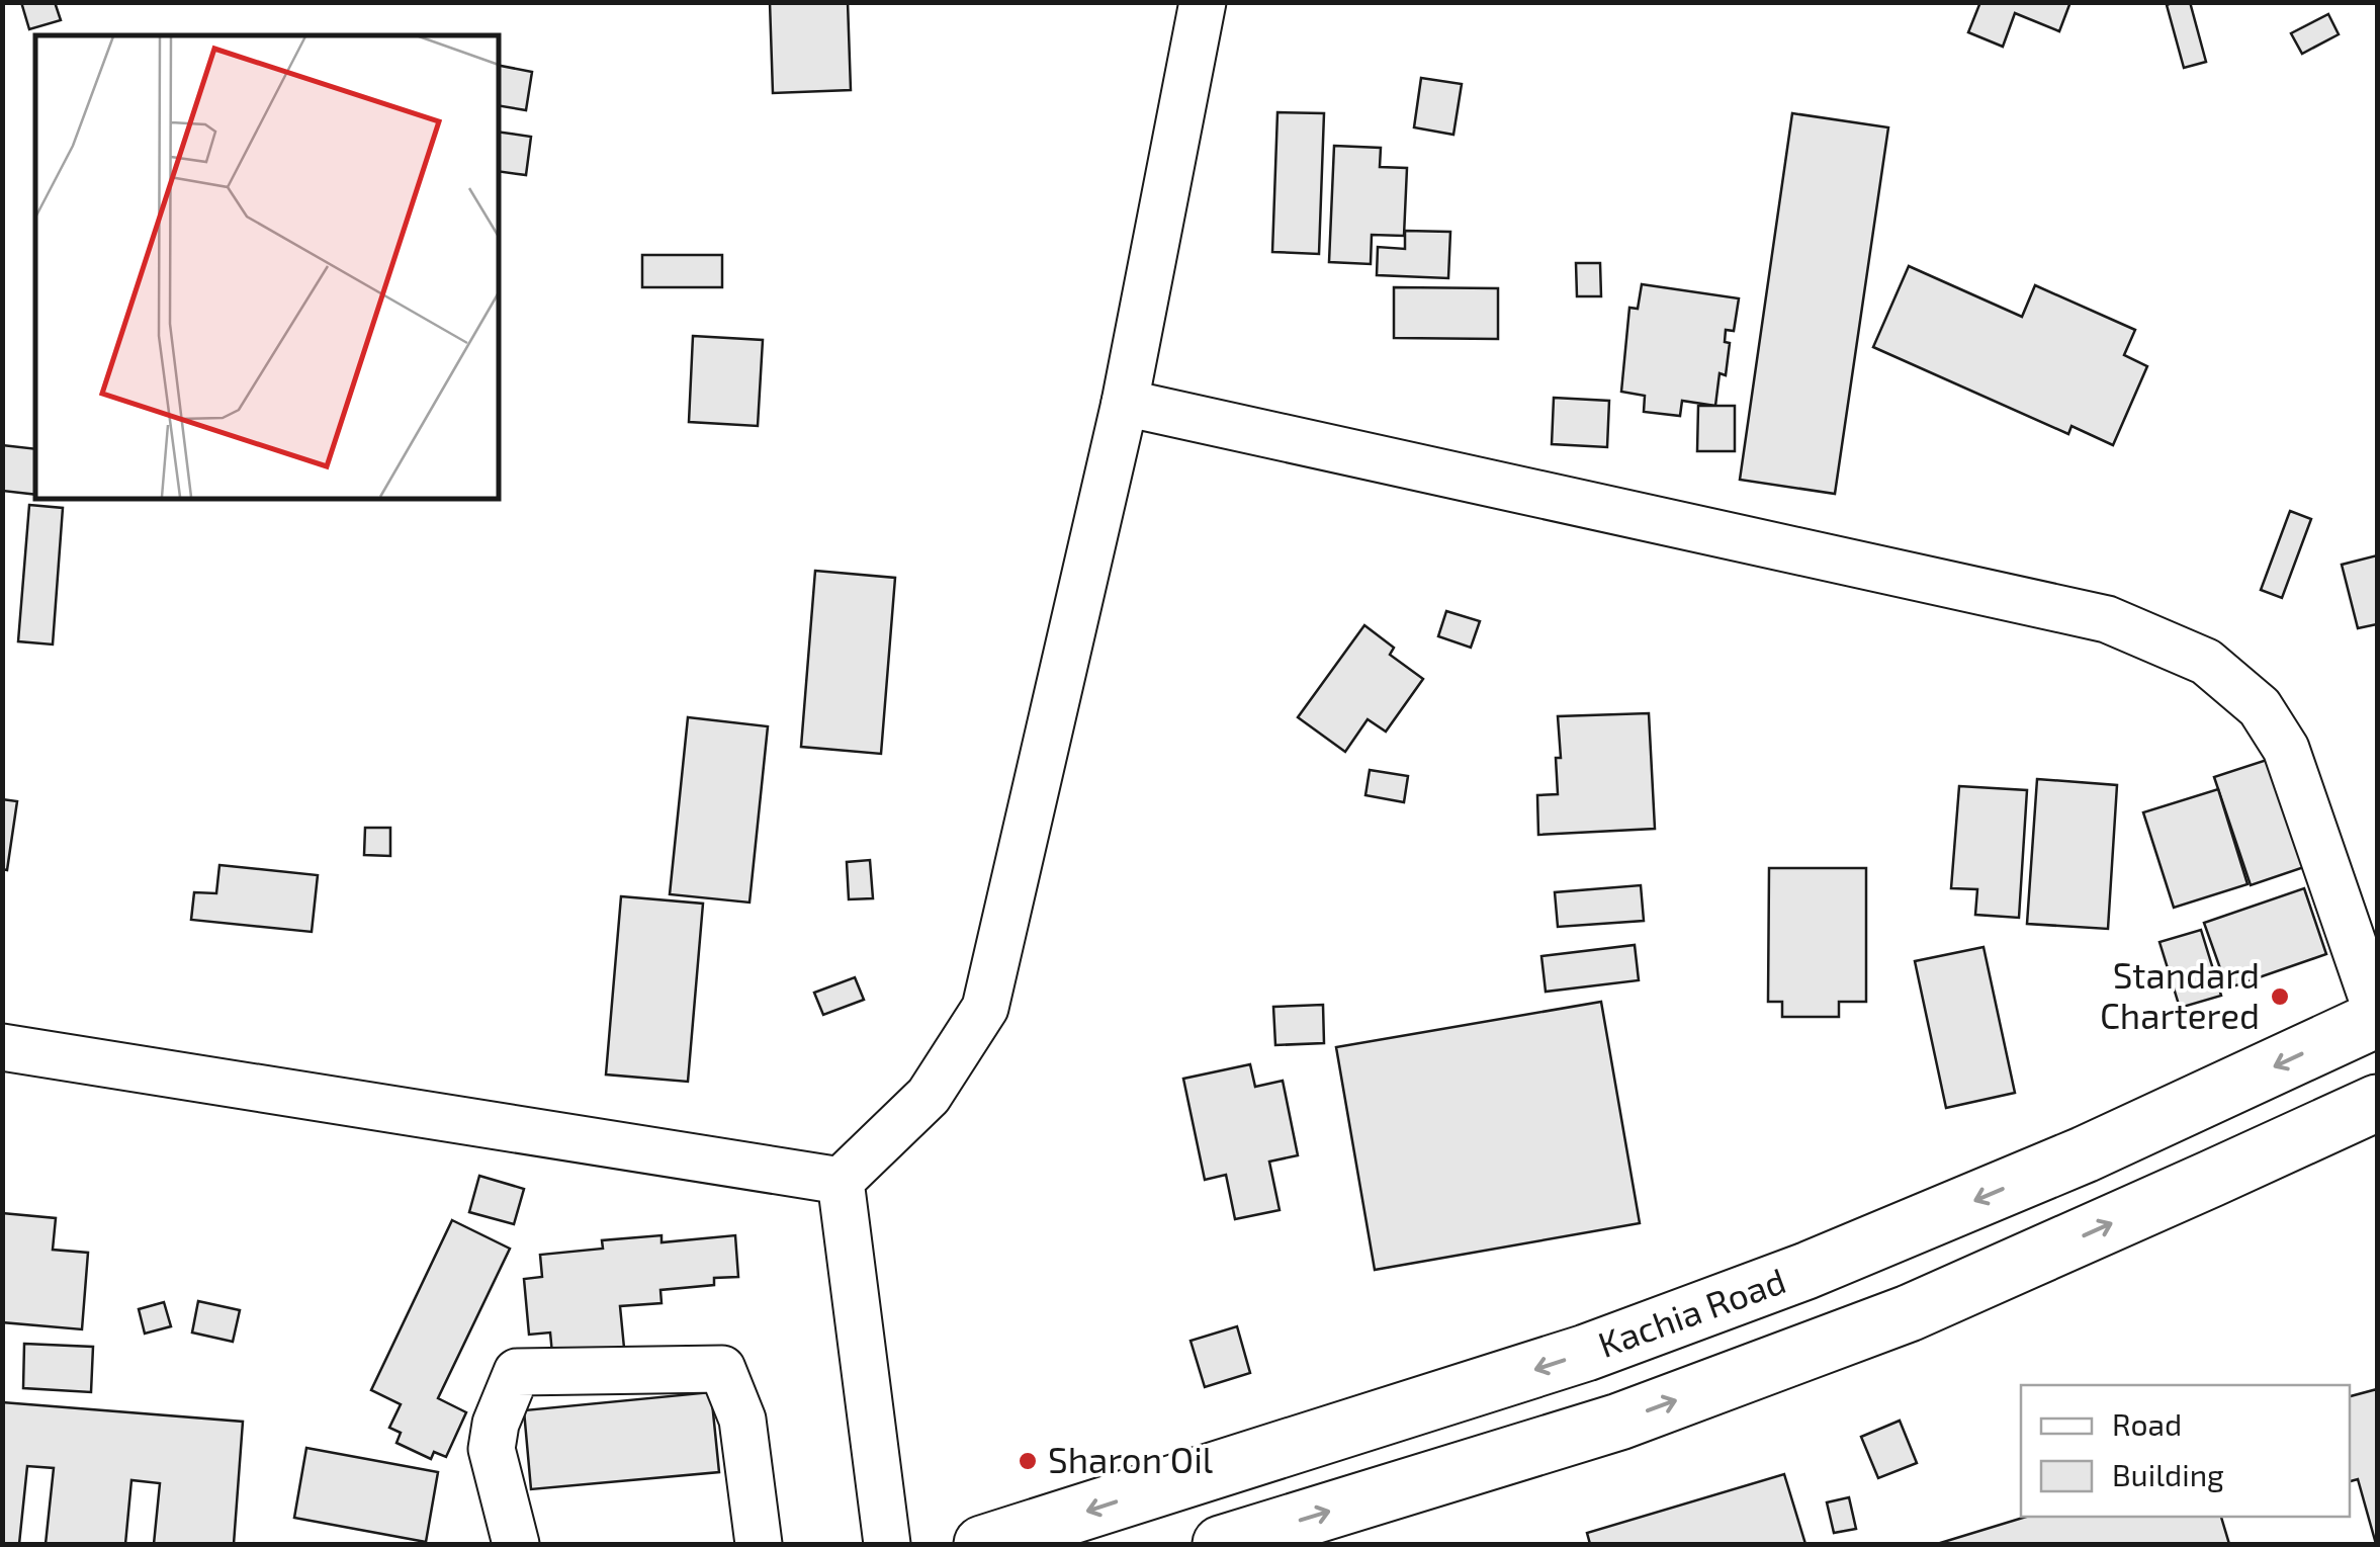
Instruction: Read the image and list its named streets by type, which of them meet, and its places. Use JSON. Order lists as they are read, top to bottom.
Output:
{
  "streets": {
    "main road": ["Kachia Road"]
  },
  "places": ["Standard Chartered", "Sharon Oil"],
  "legend": ["Road", "Building"]
}
